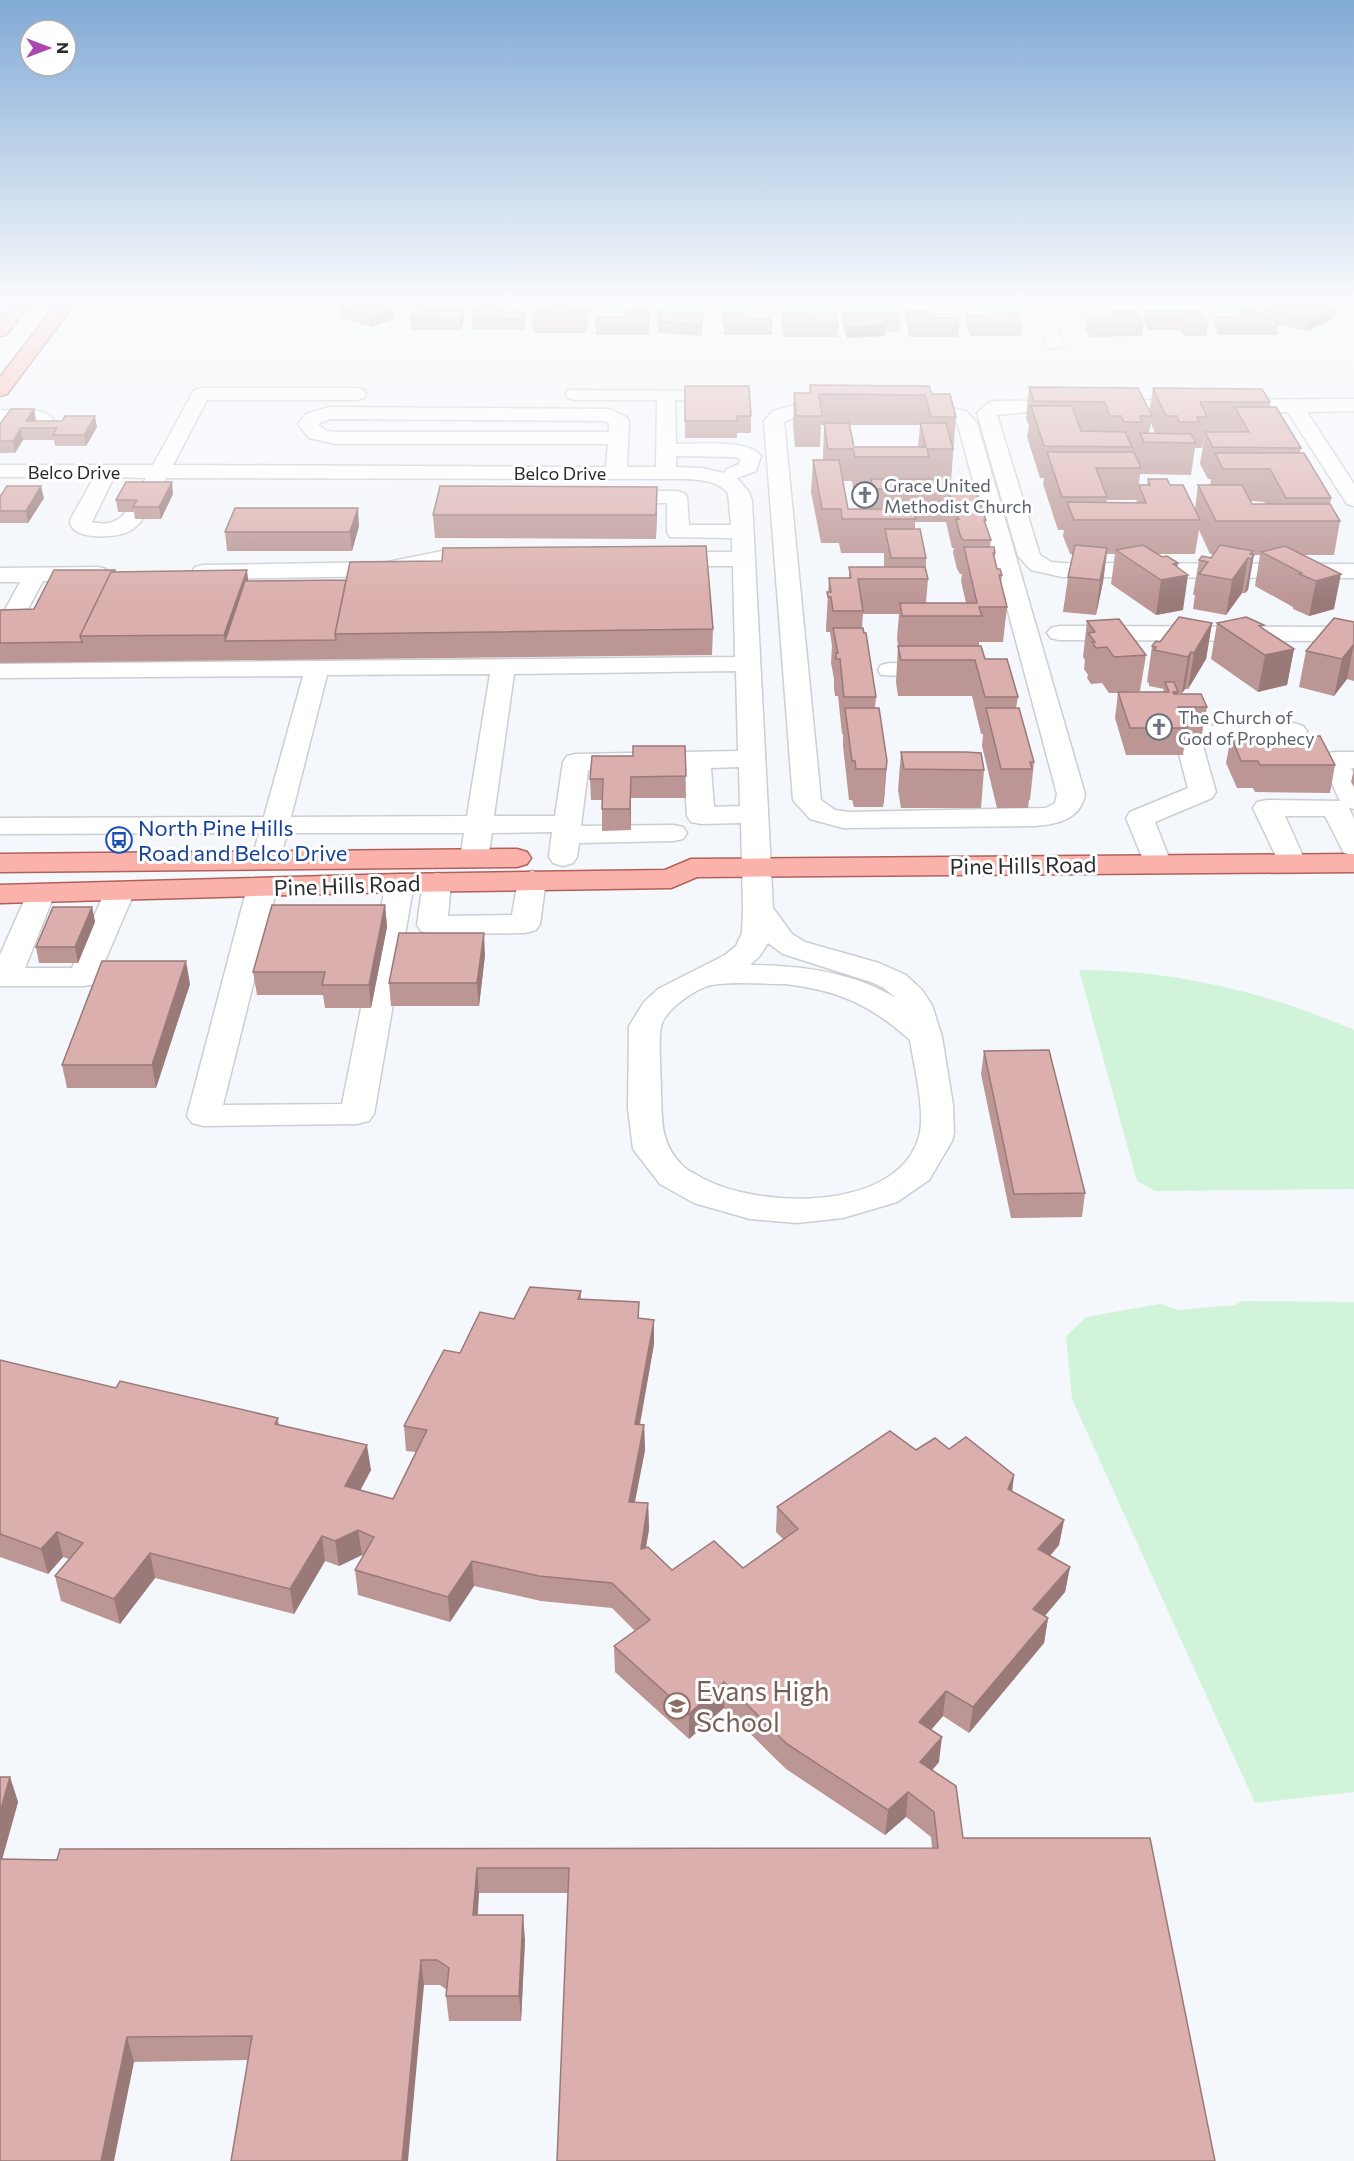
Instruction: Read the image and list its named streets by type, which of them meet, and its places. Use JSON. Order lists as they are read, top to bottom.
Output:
{
  "streets": {
    "main road": ["Pine Hills Road"],
    "street": ["Belco Drive"]
  },
  "crossings": [
    ["Belco Drive", "Pine Hills Road"]
  ],
  "places": {
    "church": ["Grace United Methodist Church", "The Church of God of Prophecy"],
    "bus stop": ["North Pine Hills Road and Belco Drive"],
    "school or university": ["Evans High School"]
  },
  "north": "right"
}
